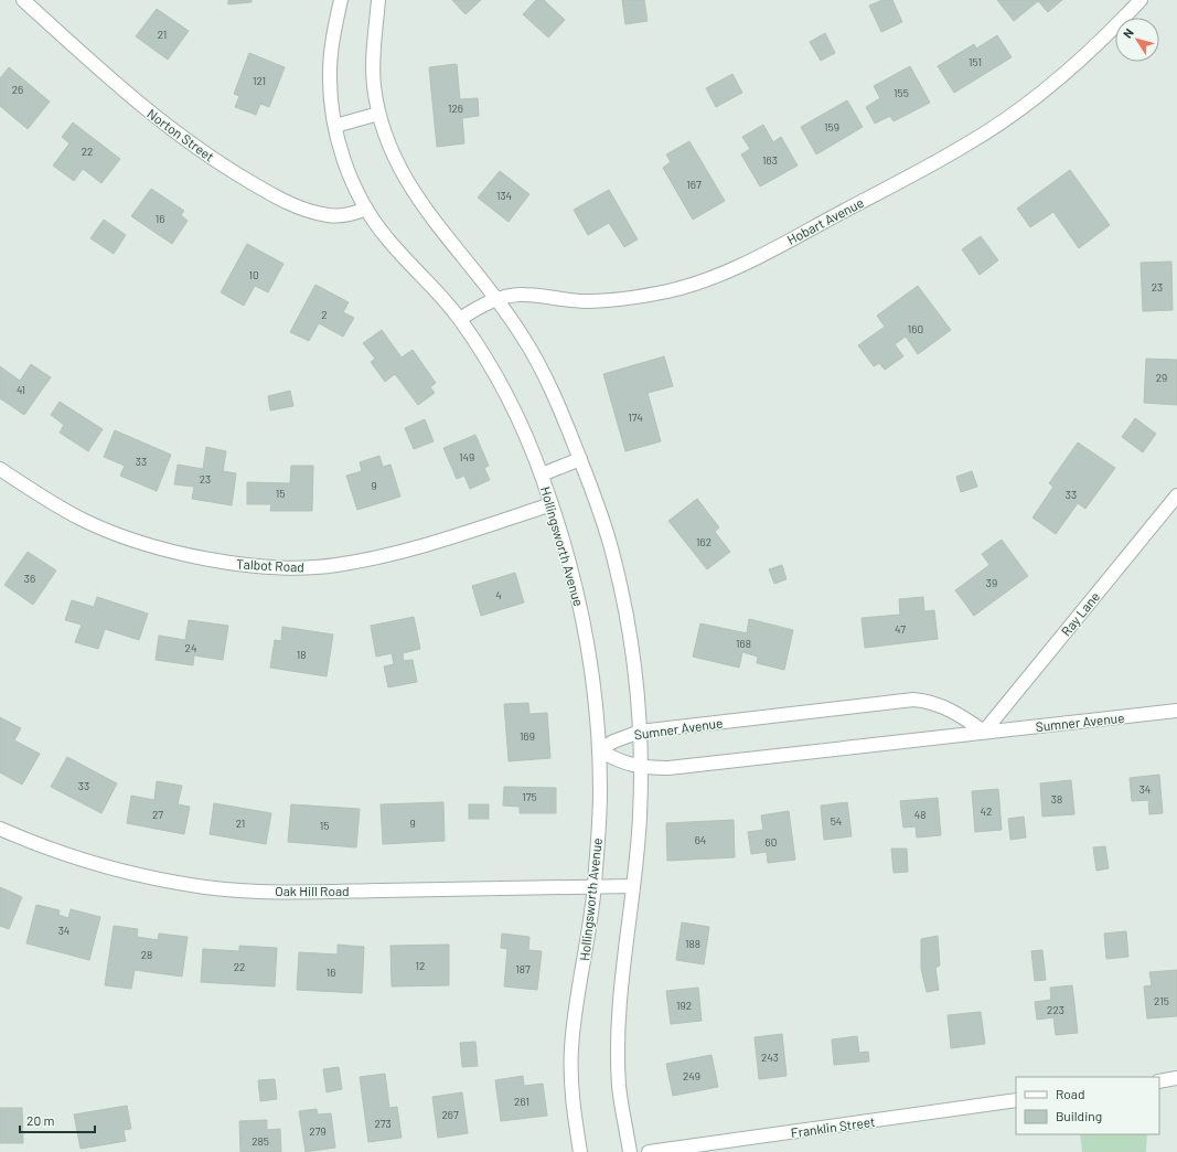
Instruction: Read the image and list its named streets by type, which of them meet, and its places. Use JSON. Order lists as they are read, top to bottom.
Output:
{
  "streets": {
    "street": [
      "Norton Street",
      "Hobart Avenue",
      "Hollingsworth Avenue",
      "Talbot Road",
      "Ray Lane",
      "Sumner Avenue",
      "Oak Hill Road",
      "Franklin Street"
    ]
  },
  "crossings": [
    ["Norton Street", "Hollingsworth Avenue"],
    ["Hobart Avenue", "Hollingsworth Avenue"],
    ["Hollingsworth Avenue", "Talbot Road"],
    ["Hollingsworth Avenue", "Sumner Avenue"],
    ["Hollingsworth Avenue", "Oak Hill Road"],
    ["Ray Lane", "Sumner Avenue"]
  ],
  "house_numbers": [
    "21",
    "151",
    "121",
    "26",
    "155",
    "126",
    "159",
    "22",
    "163",
    "167",
    "134",
    "16",
    "10",
    "23",
    "2",
    "160",
    "29",
    "41",
    "174",
    "149",
    "33",
    "23",
    "9",
    "15",
    "33",
    "162",
    "36",
    "39",
    "4",
    "47",
    "168",
    "24",
    "18",
    "169",
    "33",
    "34",
    "175",
    "38",
    "42",
    "27",
    "48",
    "54",
    "21",
    "9",
    "15",
    "64",
    "60",
    "34",
    "188",
    "28",
    "12",
    "22",
    "187",
    "16",
    "215",
    "192",
    "223",
    "243",
    "249",
    "261",
    "267",
    "273",
    "279",
    "285"
  ],
  "legend": ["Road", "Building"],
  "scale_bar": "20 m",
  "north": "top left"
}
